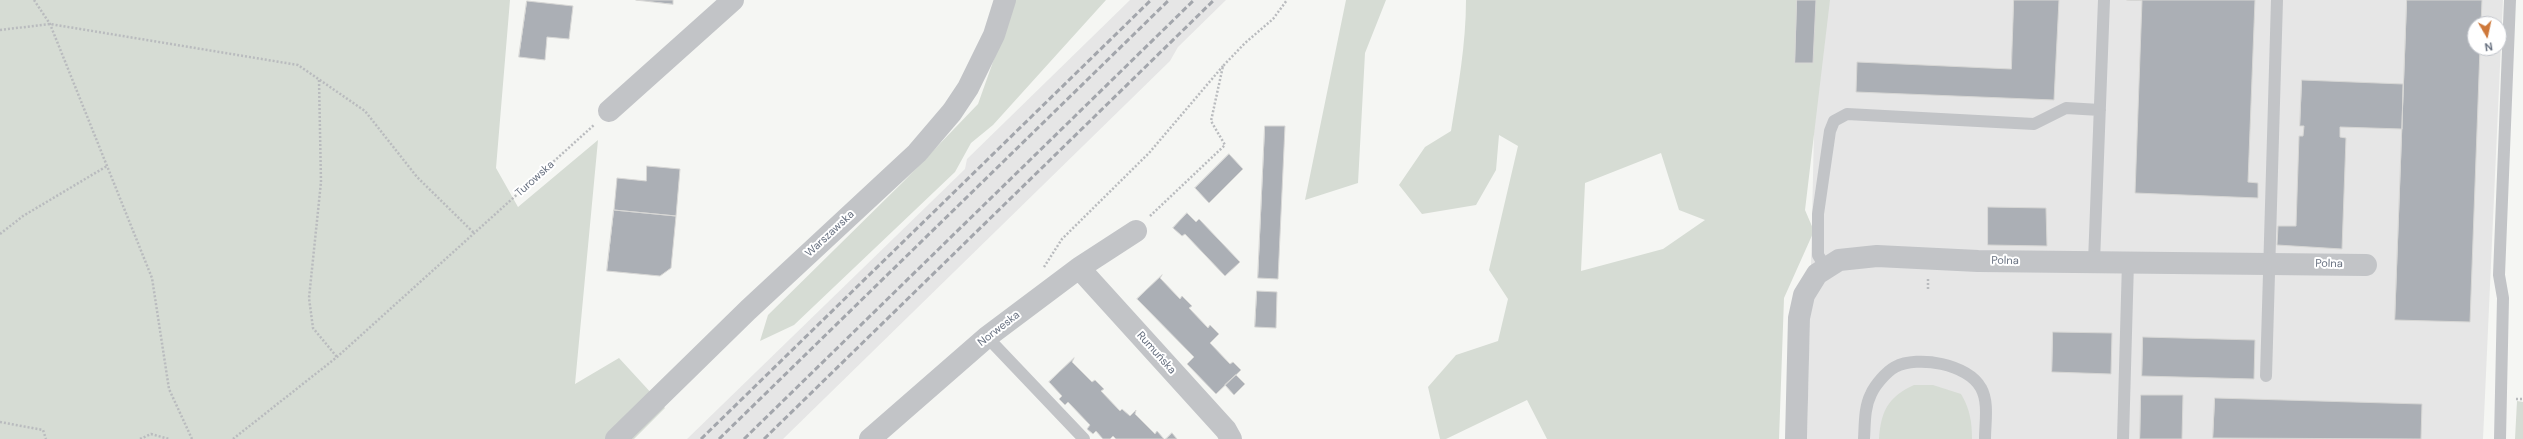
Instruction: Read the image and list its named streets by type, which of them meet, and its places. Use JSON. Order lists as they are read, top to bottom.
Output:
{
  "streets": {
    "street": [
      "Warszawska",
      "Polna",
      "Norweska",
      "Rumuńska"
    ],
    "path": ["Turowska"]
  },
  "crossings": [
    ["Norweska", "Rumuńska"]
  ],
  "north": "bottom"
}
